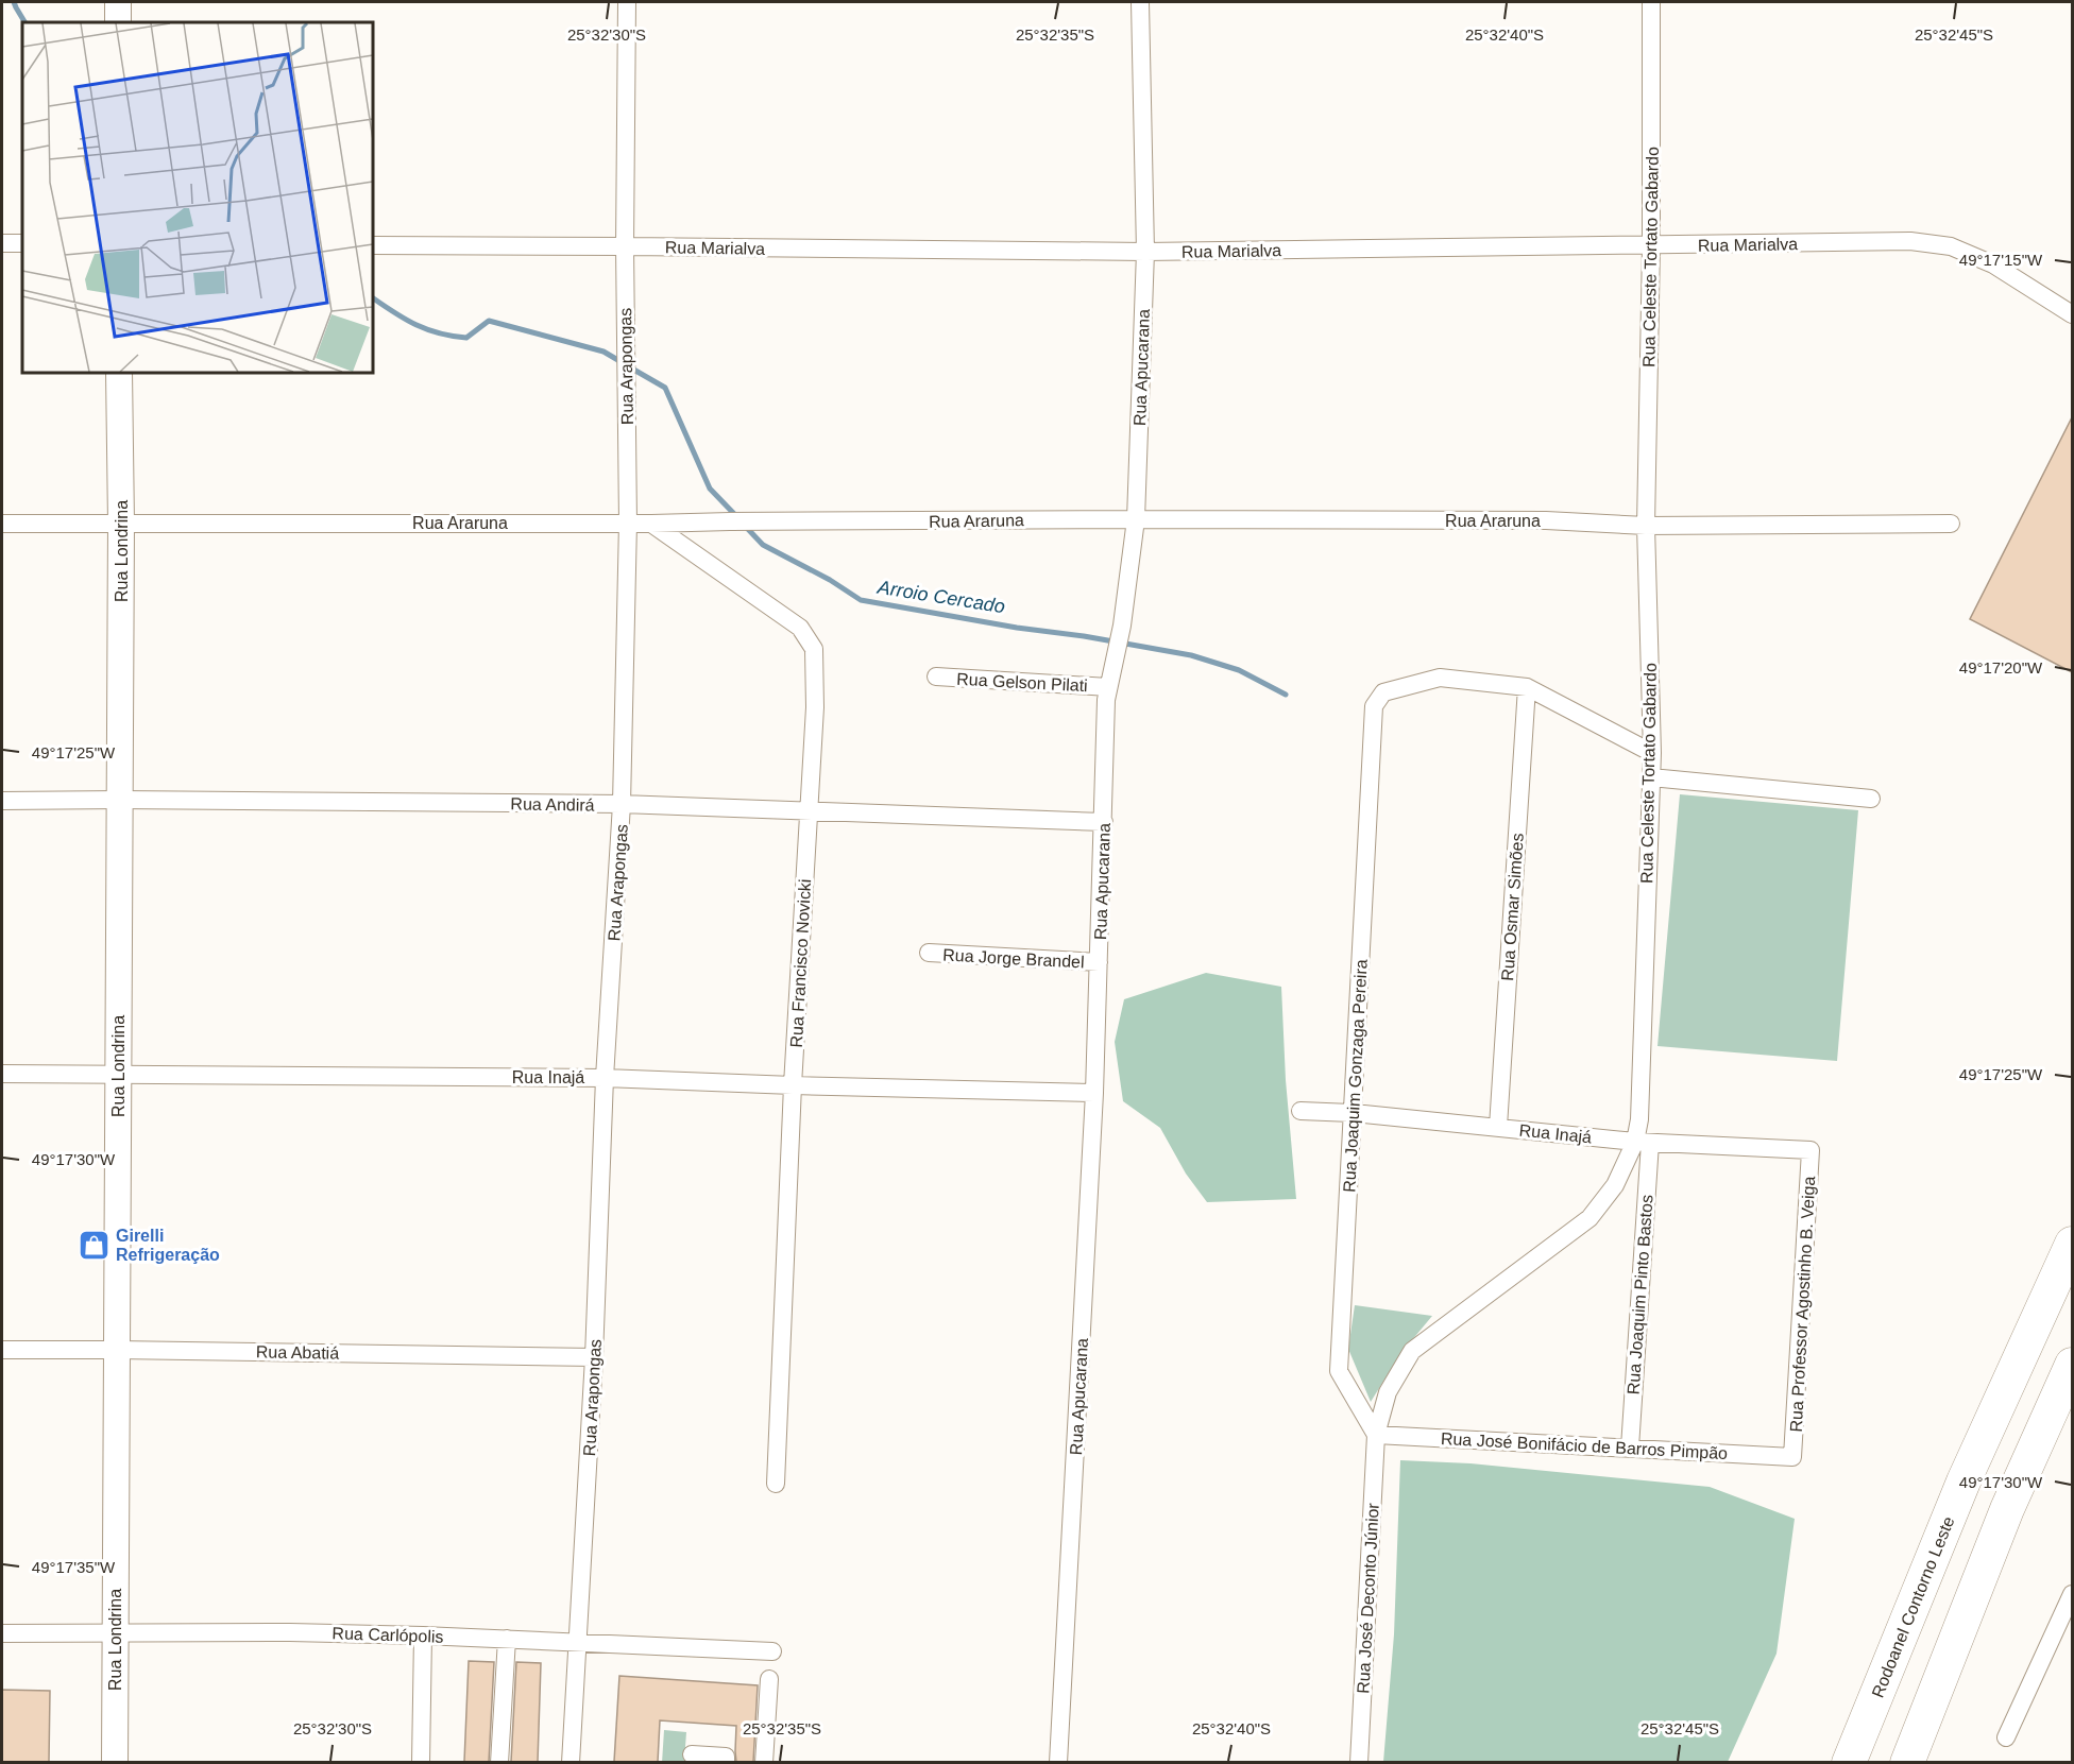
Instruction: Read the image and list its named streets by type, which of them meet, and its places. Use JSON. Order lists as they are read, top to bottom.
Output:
{
  "streets": {
    "highway": ["Rodoanel Contorno Leste"],
    "street": [
      "Rua Marialva",
      "Rua Celeste Tortato Gabardo",
      "Rua Arapongas",
      "Rua Apucarana",
      "Rua Araruna",
      "Rua Londrina",
      "Rua Gelson Pilati",
      "Rua Andirá",
      "Rua Osmar Simões",
      "Rua Jorge Brandel",
      "Rua Francisco Novicki",
      "Rua Joaquim Gonzaga Pereira",
      "Rua Inajá",
      "Rua Joaquim Pinto Bastos",
      "Rua Professor Agostinho B. Veiga",
      "Rua Abatiá",
      "Rua José Bonifácio de Barros Pimpão",
      "Rua José Deconto Júnior",
      "Rua Carlópolis"
    ]
  },
  "crossings": [
    ["Rua Marialva", "Rua Celeste Tortato Gabardo"],
    ["Rua Marialva", "Rua Arapongas"],
    ["Rua Marialva", "Rua Apucarana"],
    ["Rua Celeste Tortato Gabardo", "Rua Araruna"],
    ["Rua Celeste Tortato Gabardo", "Rua Joaquim Gonzaga Pereira"],
    ["Rua Celeste Tortato Gabardo", "Rua Inajá"],
    ["Rua Celeste Tortato Gabardo", "Rua Joaquim Pinto Bastos"],
    ["Rua Celeste Tortato Gabardo", "Rua José Bonifácio de Barros Pimpão"],
    ["Rua Celeste Tortato Gabardo", "Rua José Deconto Júnior"],
    ["Rua Arapongas", "Rua Araruna"],
    ["Rua Arapongas", "Rua Andirá"],
    ["Rua Arapongas", "Rua Inajá"],
    ["Rua Arapongas", "Rua Abatiá"],
    ["Rua Arapongas", "Rua Carlópolis"],
    ["Rua Apucarana", "Rua Araruna"],
    ["Rua Apucarana", "Rua Gelson Pilati"],
    ["Rua Apucarana", "Rua Andirá"],
    ["Rua Apucarana", "Rua Jorge Brandel"],
    ["Rua Apucarana", "Rua Inajá"],
    ["Rua Araruna", "Rua Londrina"],
    ["Rua Araruna", "Rua Francisco Novicki"],
    ["Rua Londrina", "Rua Andirá"],
    ["Rua Londrina", "Rua Inajá"],
    ["Rua Londrina", "Rua Abatiá"],
    ["Rua Londrina", "Rua Carlópolis"],
    ["Rua Andirá", "Rua Francisco Novicki"],
    ["Rua Osmar Simões", "Rua Joaquim Gonzaga Pereira"],
    ["Rua Osmar Simões", "Rua Inajá"],
    ["Rua Francisco Novicki", "Rua Inajá"],
    ["Rua Joaquim Gonzaga Pereira", "Rua Inajá"],
    ["Rua Joaquim Gonzaga Pereira", "Rua José Bonifácio de Barros Pimpão"],
    ["Rua Joaquim Gonzaga Pereira", "Rua José Deconto Júnior"],
    ["Rua Inajá", "Rua Joaquim Pinto Bastos"],
    ["Rua Inajá", "Rua Professor Agostinho B. Veiga"],
    ["Rua Joaquim Pinto Bastos", "Rua José Bonifácio de Barros Pimpão"],
    ["Rua Professor Agostinho B. Veiga", "Rua José Bonifácio de Barros Pimpão"],
    ["Rua José Bonifácio de Barros Pimpão", "Rua José Deconto Júnior"]
  ],
  "water": ["Arroio Cercado"],
  "places": {
    "shop": ["Girelli Refrigeração"]
  },
  "coordinates": [
    "25°32'30\"S",
    "25°32'35\"S",
    "25°32'40\"S",
    "25°32'45\"S",
    "49°17'15\"W",
    "49°17'20\"W",
    "49°17'25\"W",
    "49°17'30\"W",
    "49°17'35\"W"
  ]
}
